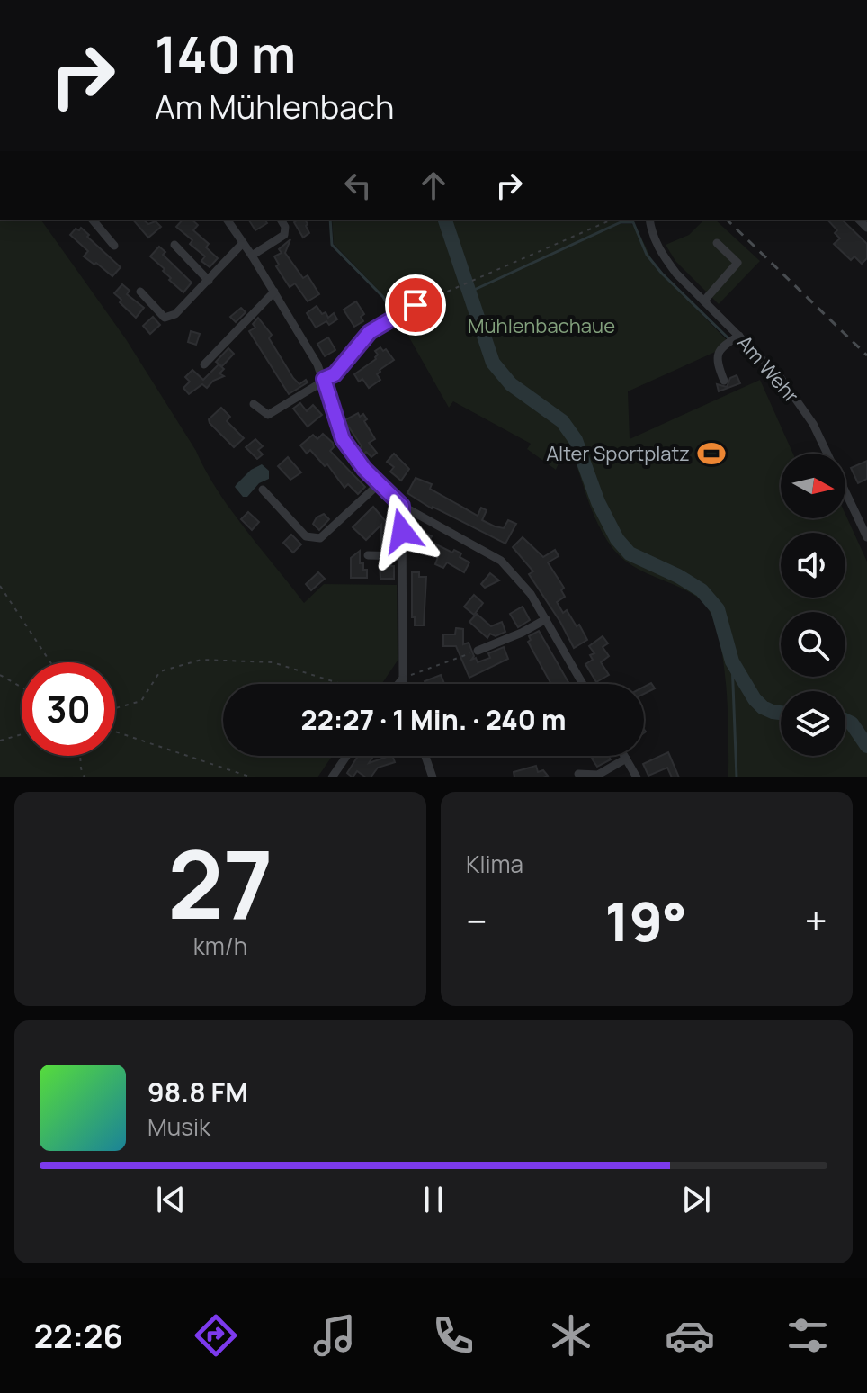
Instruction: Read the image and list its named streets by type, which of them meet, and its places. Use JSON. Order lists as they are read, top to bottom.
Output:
{
  "streets": {
    "street": ["Am Wehr"]
  },
  "parks": ["Mühlenbachaue"],
  "places": {
    "sports": ["Alter Sportplatz"]
  },
  "north": "right",
  "page": {
    "turn": ["140 m", "Am Mühlenbach"],
    "limit": "30",
    "trip": "22:27 · 1 Min. · 240 m",
    "tile": [
      ["27", "km/h"],
      "Klima"
    ],
    "heat": ["−", "19°", "+"],
    "song": ["98.8 FM", "Musik"],
    "tabs": "22:26"
  }
}
